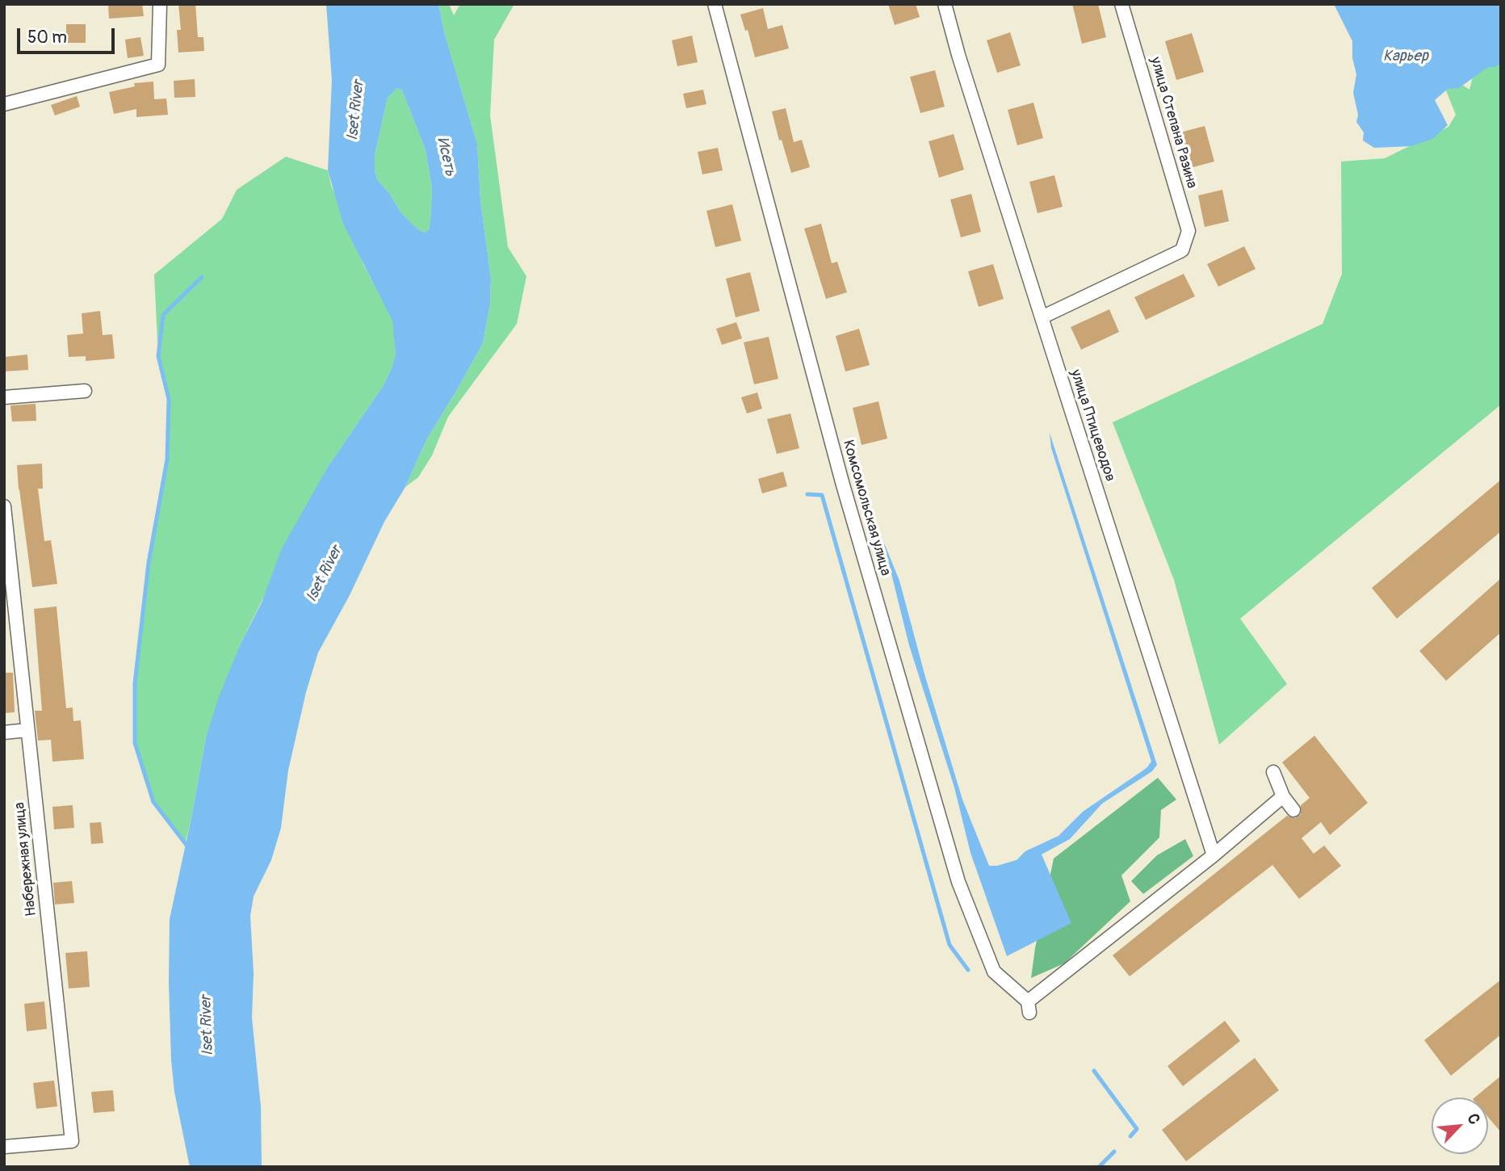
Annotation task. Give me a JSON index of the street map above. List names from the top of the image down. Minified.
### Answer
{"streets":{"street":["улица Степана Разина","улица Птицеводов","Комсомольская улица","Набережная улица"]},"crossings":[["улица Степана Разина","улица Птицеводов"],["улица Птицеводов","Комсомольская улица"]],"water":["Карьер","Iset River","Исеть"],"scale_bar":"50 m","north":"top right"}
